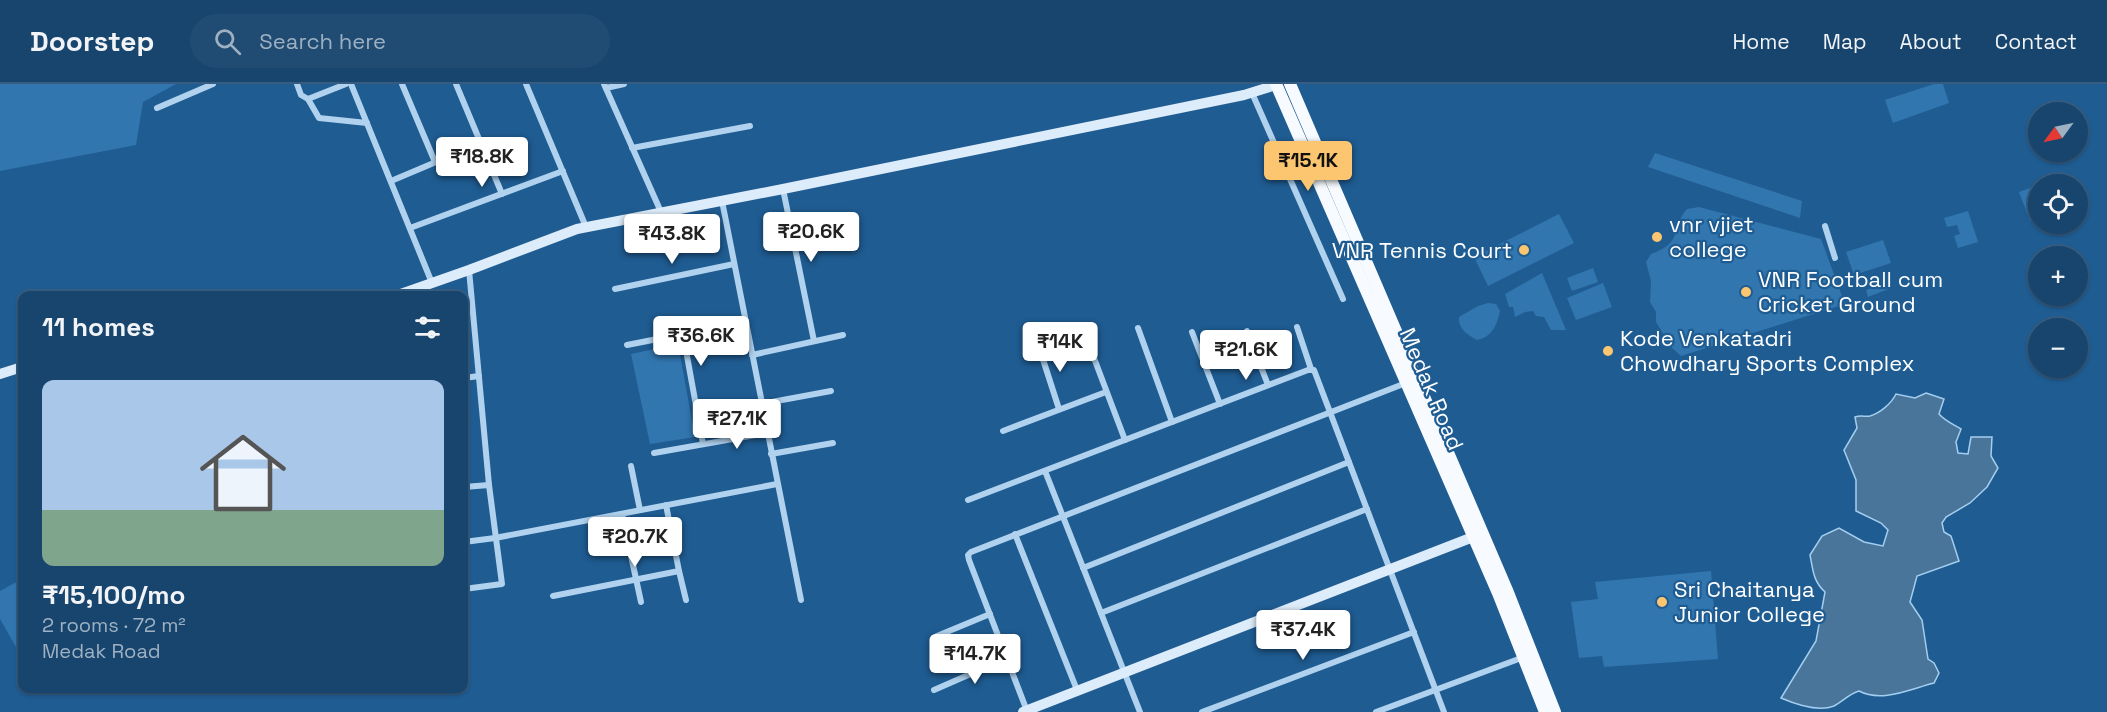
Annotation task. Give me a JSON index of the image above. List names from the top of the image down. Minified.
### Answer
{"streets":{"main road":["Medak Road"]},"places":["vnr vjiet college","VNR Tennis Court","VNR Football cum Cricket Ground","Kode Venkatadri Chowdhary Sports Complex","Sri Chaitanya Junior College"],"north":"bottom left","page":{"header":"Doorstep","search":"Search here","nav":["Home","Map","About","Contact"],"map_buttons":["+","−"],"price":["₹18.8K","₹15.1K","₹20.6K","₹43.8K","₹36.6K","₹14K","₹21.6K","₹27.1K","₹20.7K","₹37.4K","₹14.7K"],"heading":"11 homes","list":[{"name":"₹15,100/mo","note":"2 rooms · 72 m² · Medak Road"}]}}
